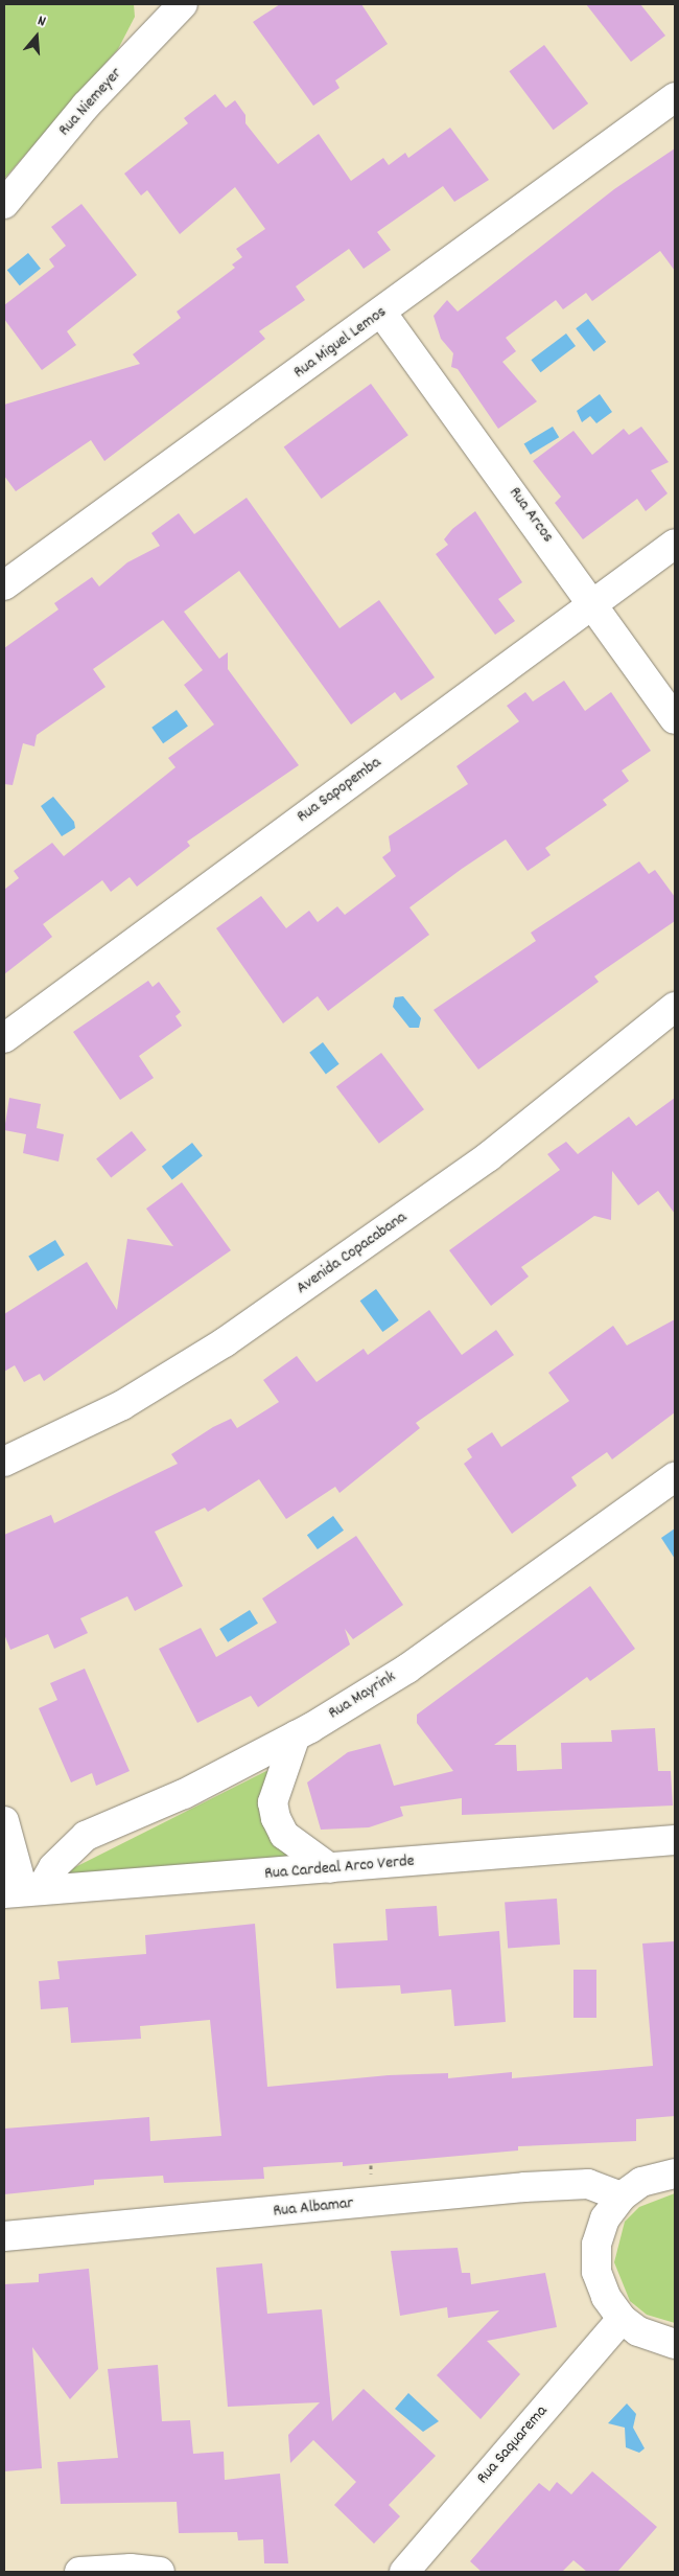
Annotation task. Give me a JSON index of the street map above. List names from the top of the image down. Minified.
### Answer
{"streets":{"street":["Rua Niemeyer","Rua Miguel Lemos","Rua Arcos","Rua Sapopemba","Avenida Copacabana","Rua Mayrink","Rua Cardeal Arco Verde","Rua Albamar","Rua Saquarema"]},"crossings":[["Rua Miguel Lemos","Rua Arcos"],["Rua Arcos","Rua Sapopemba"],["Rua Mayrink","Rua Cardeal Arco Verde"]],"north":"top"}
